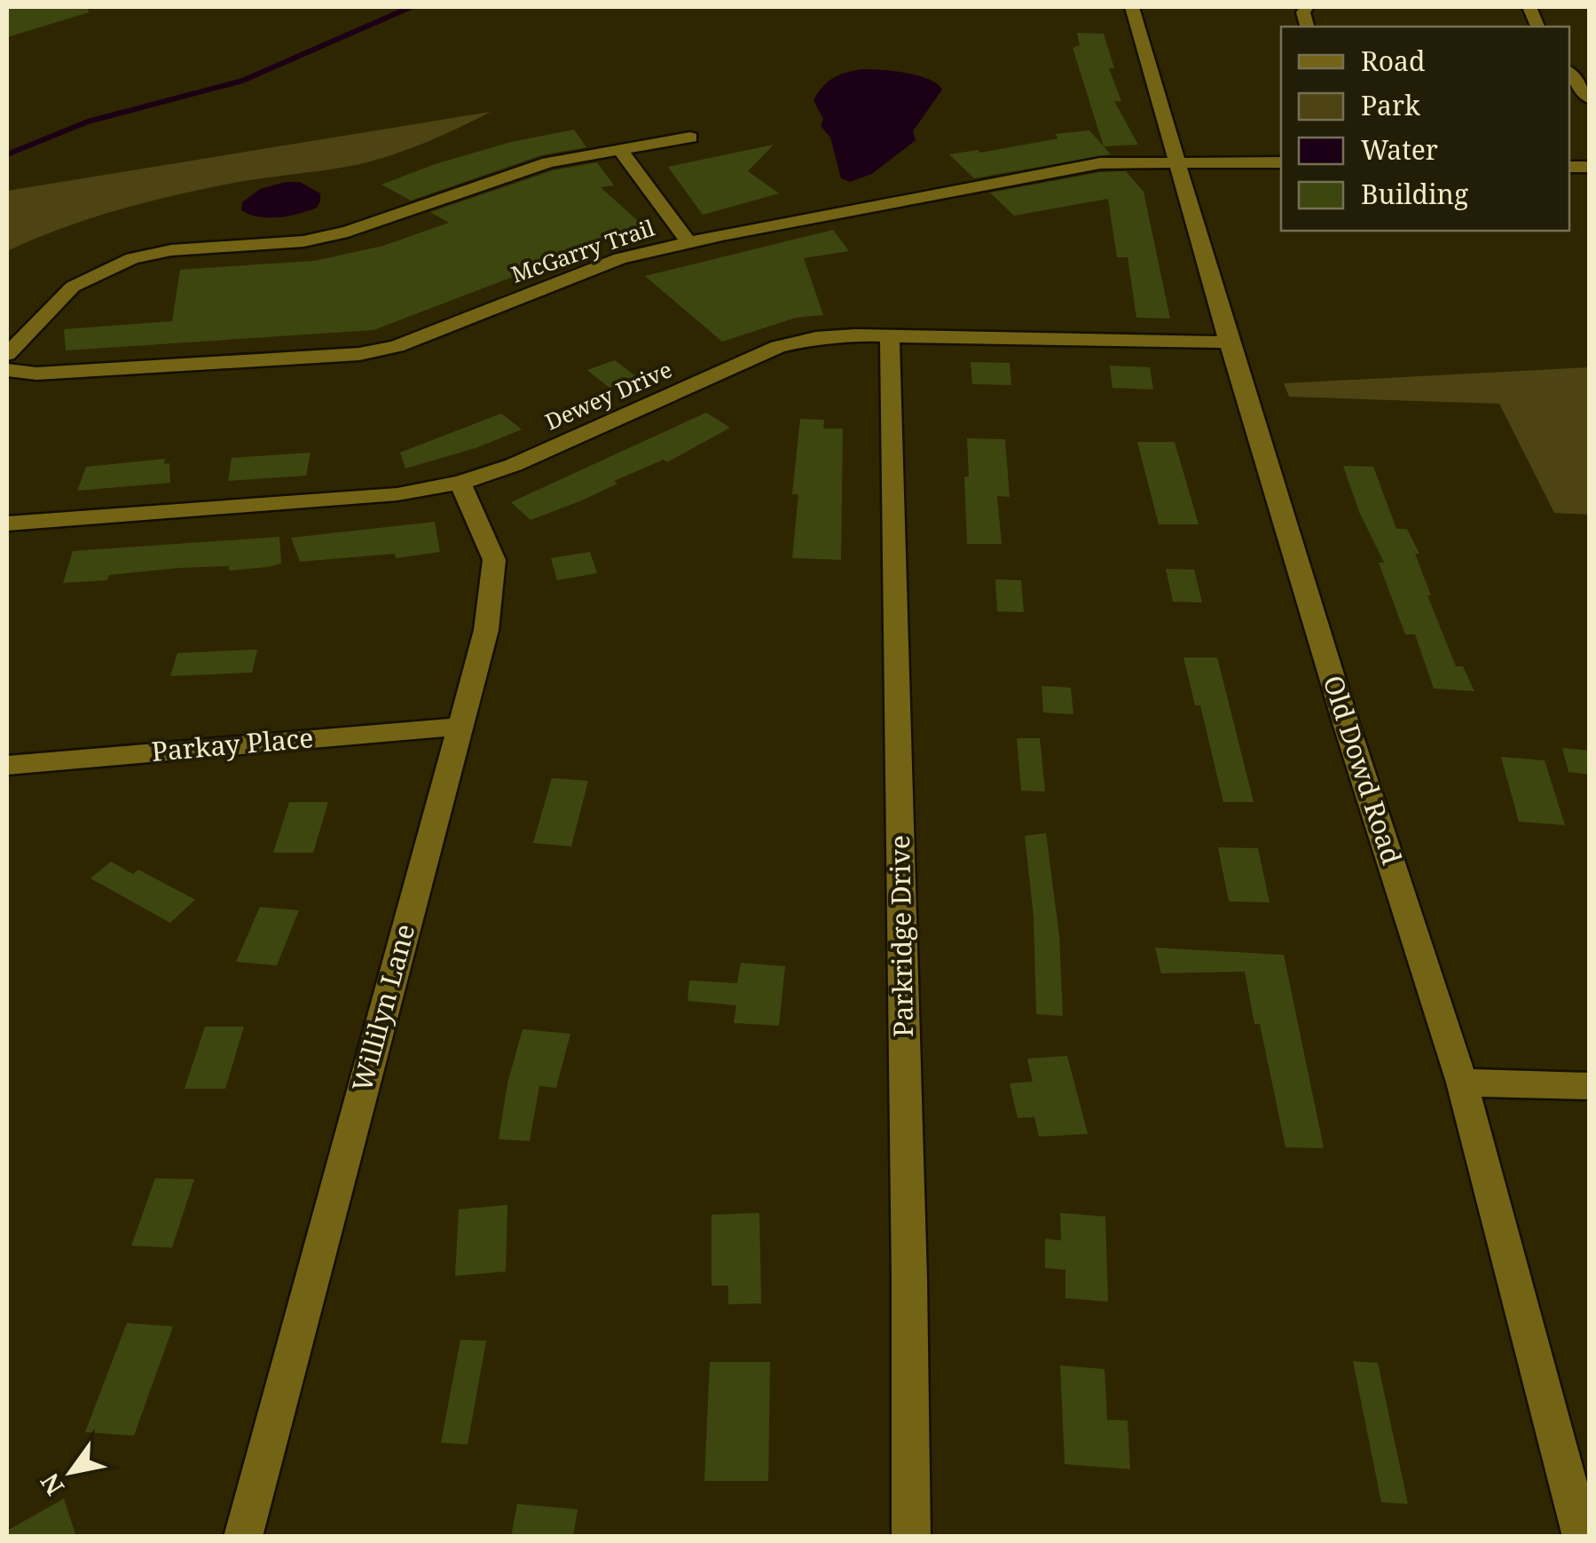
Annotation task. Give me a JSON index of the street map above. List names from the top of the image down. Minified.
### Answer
{"streets":{"street":["McGarry Trail","Dewey Drive","Parkay Place","Old Dowd Road","Parkridge Drive","Willilyn Lane"]},"crossings":[["McGarry Trail","Old Dowd Road"],["Dewey Drive","Old Dowd Road"],["Dewey Drive","Parkridge Drive"],["Dewey Drive","Willilyn Lane"],["Parkay Place","Willilyn Lane"]],"legend":["Road","Park","Water","Building"],"north":"bottom left"}
